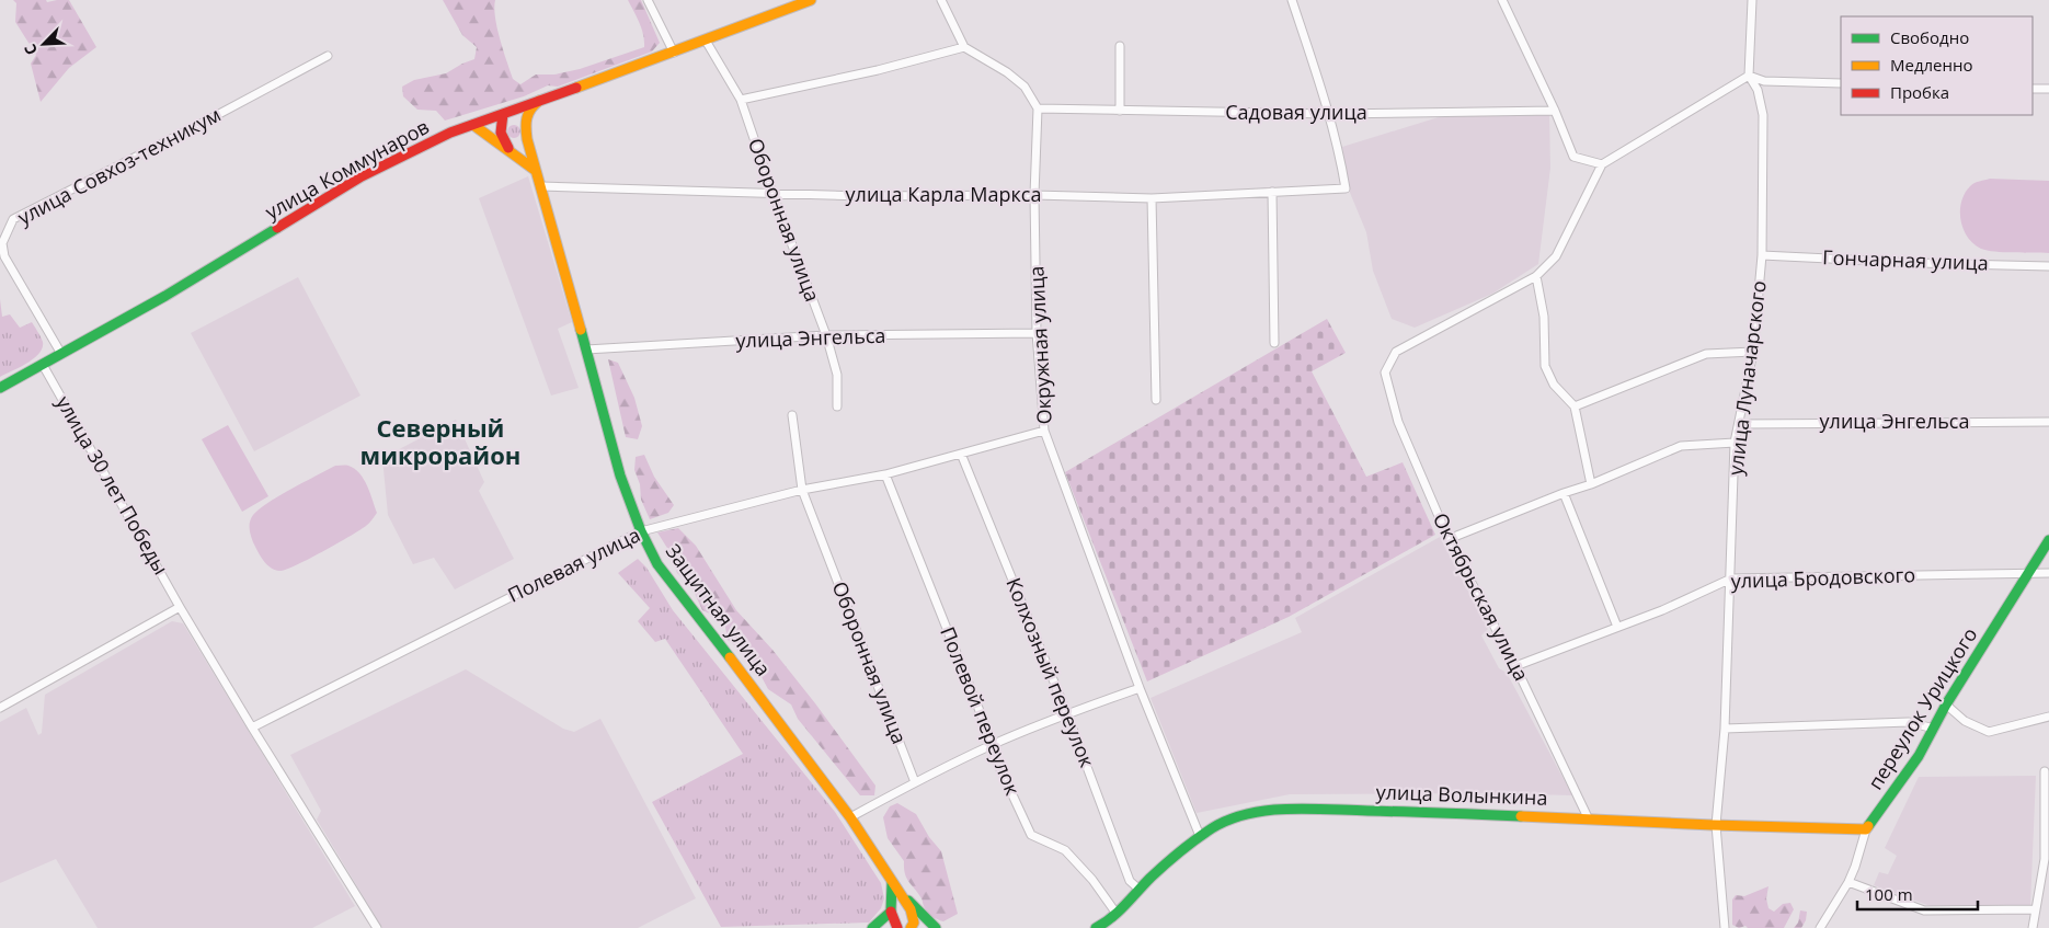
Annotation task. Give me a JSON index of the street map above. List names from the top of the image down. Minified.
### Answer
{"streets":{"street":["Садовая улица","улица Совхоз-техникум","улица Коммунаров","улица Карла Маркса","Оборонная улица","Гончарная улица","улица Энгельса","Окружная улица","улица Луначарского","улица 30 лет Победы","Полевая улица","улица Бродовского","Октябрьская улица","Защитная улица","Колхозный переулок","переулок Урицкого","Полевой переулок","улица Волынкина"]},"crossings":[["Садовая улица","улица Карла Маркса"],["Садовая улица","Окружная улица"],["улица Совхоз-техникум","улица Коммунаров"],["улица Коммунаров","Оборонная улица"],["улица Коммунаров","улица 30 лет Победы"],["улица Карла Маркса","Оборонная улица"],["улица Карла Маркса","Окружная улица"],["улица Карла Маркса","Защитная улица"],["Оборонная улица","улица Энгельса"],["Оборонная улица","Полевая улица"],["Гончарная улица","улица Луначарского"],["улица Энгельса","Окружная улица"],["улица Энгельса","улица Луначарского"],["улица Энгельса","Защитная улица"],["Окружная улица","Полевая улица"],["Окружная улица","улица Волынкина"],["улица Луначарского","улица Бродовского"],["улица Луначарского","улица Волынкина"],["улица 30 лет Победы","Полевая улица"],["Полевая улица","Защитная улица"],["Полевая улица","Колхозный переулок"],["Полевая улица","Полевой переулок"],["улица Бродовского","Октябрьская улица"],["улица Бродовского","переулок Урицкого"],["Октябрьская улица","улица Волынкина"],["Колхозный переулок","улица Волынкина"],["переулок Урицкого","улица Волынкина"],["Полевой переулок","улица Волынкина"]],"districts":["Северный микрорайон"],"legend":["Свободно","Медленно","Пробка"],"scale_bar":"100 m","north":"bottom left"}
